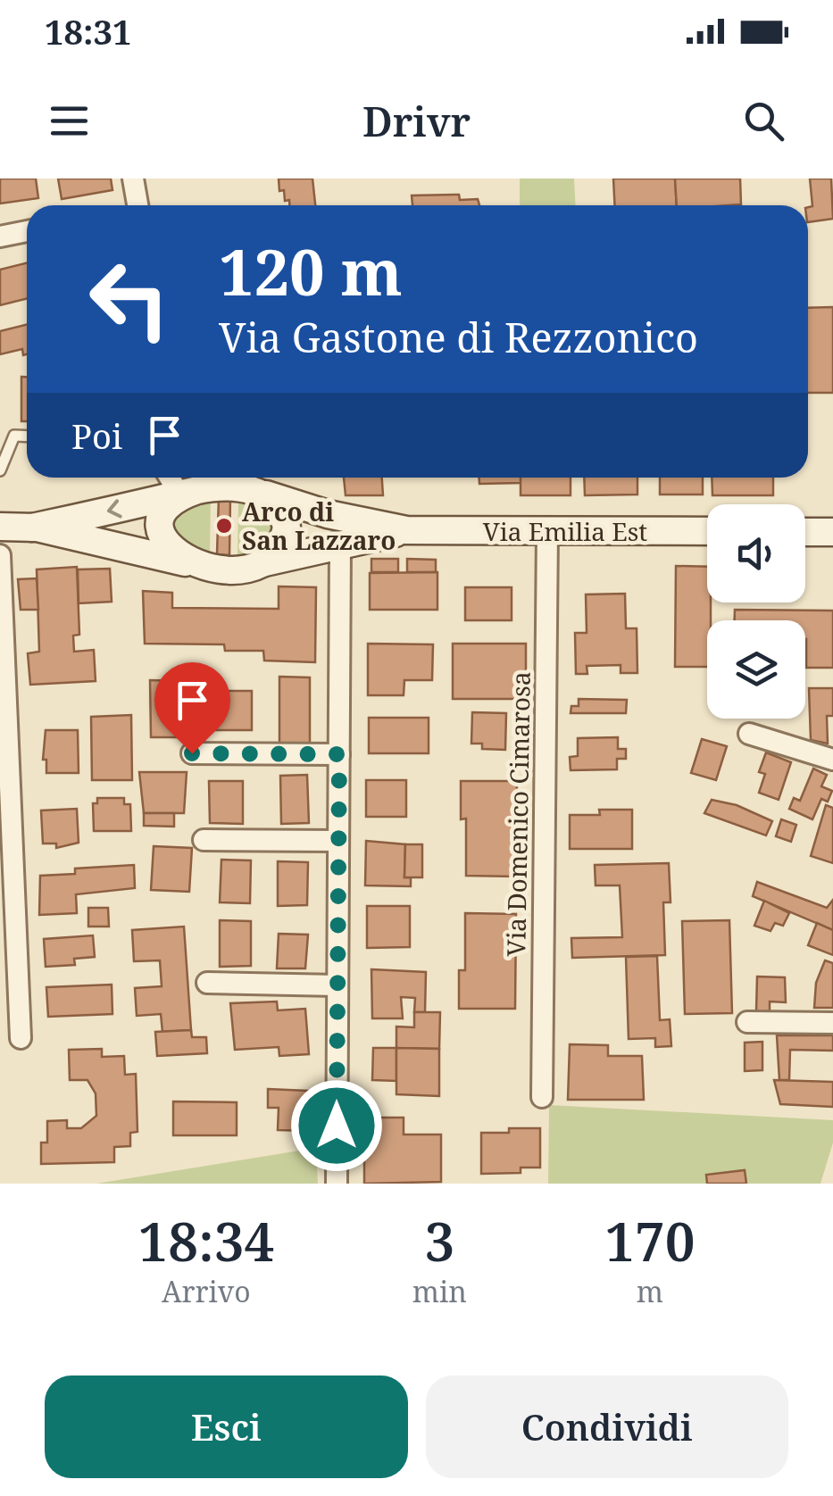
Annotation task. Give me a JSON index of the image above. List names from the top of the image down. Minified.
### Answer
{"streets":{"main road":["Via Emilia Est"],"street":["Via Domenico Cimarosa"]},"crossings":[["Via Emilia Est","Via Domenico Cimarosa"]],"places":["Arco di San Lazzaro"],"page":{"status":"18:31","header":"Drivr","turn":["120 m","Via Gastone di Rezzonico"],"then":"Poi","eta":["18:34","Arrivo","3","min","170","m"],"buttons":["Esci","Condividi"]}}
